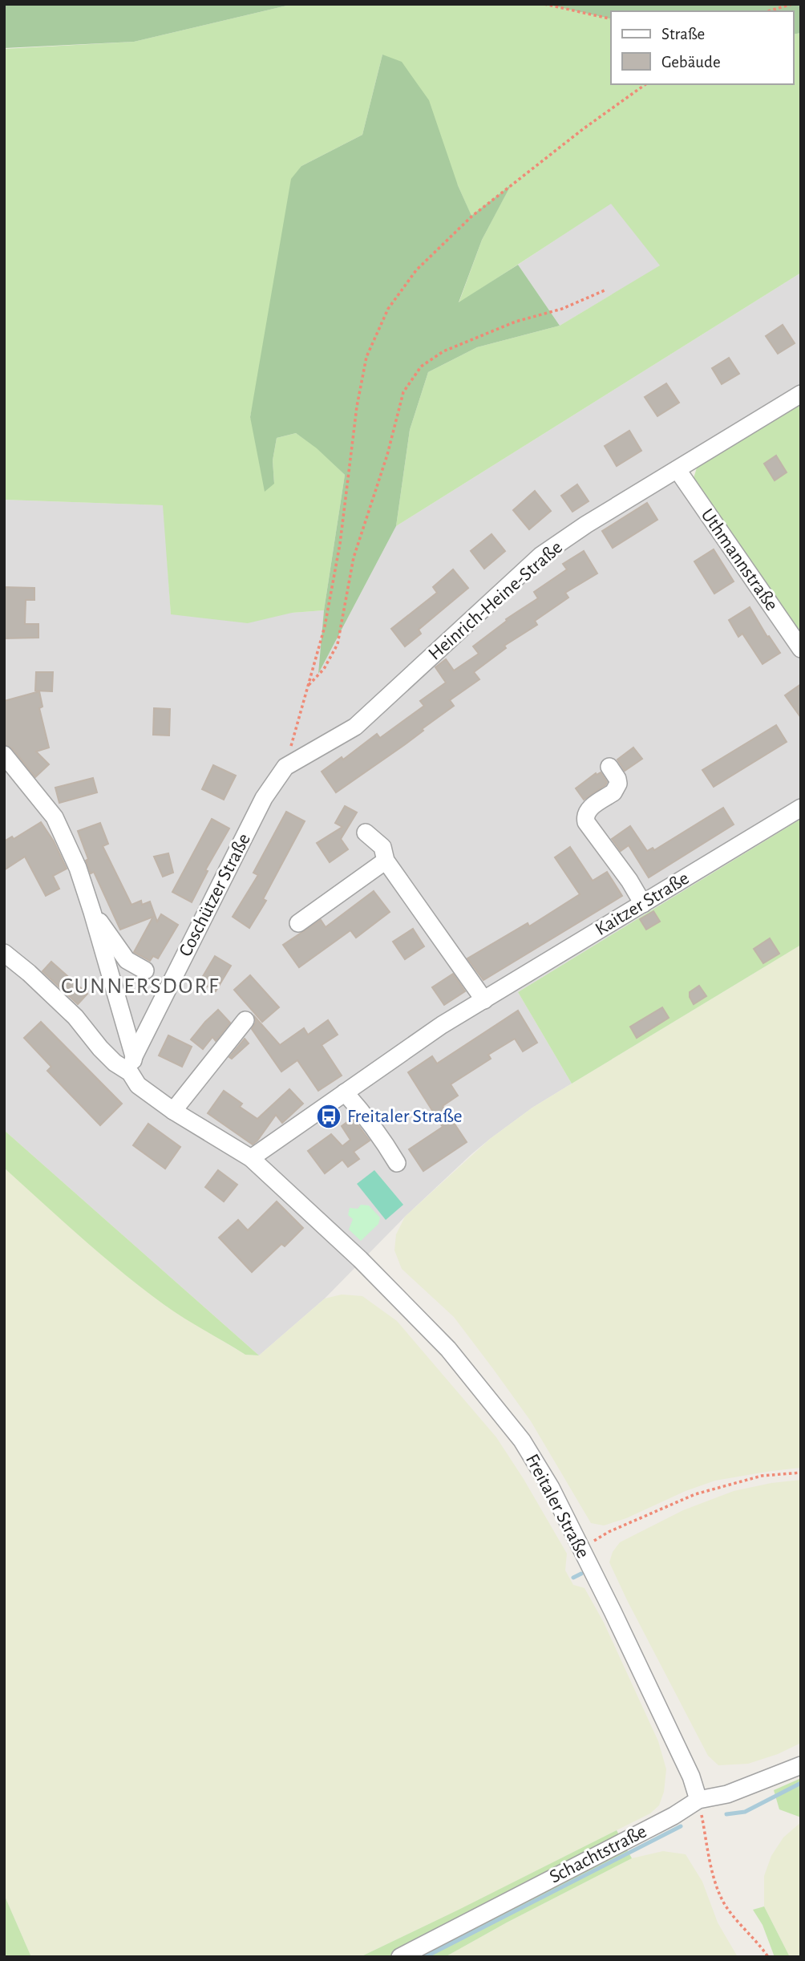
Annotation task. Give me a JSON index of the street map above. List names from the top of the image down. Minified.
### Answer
{"streets":{"street":["Uthmannstraße","Heinrich-Heine-Straße","Coschützer Straße","Kaitzer Straße","Freitaler Straße","Schachtstraße"]},"crossings":[["Uthmannstraße","Heinrich-Heine-Straße"],["Heinrich-Heine-Straße","Coschützer Straße"],["Coschützer Straße","Freitaler Straße"],["Kaitzer Straße","Freitaler Straße"],["Freitaler Straße","Schachtstraße"]],"districts":["CUNNERSDORF"],"places":{"bus stop":["Freitaler Straße"]},"legend":["Straße","Gebäude"]}
